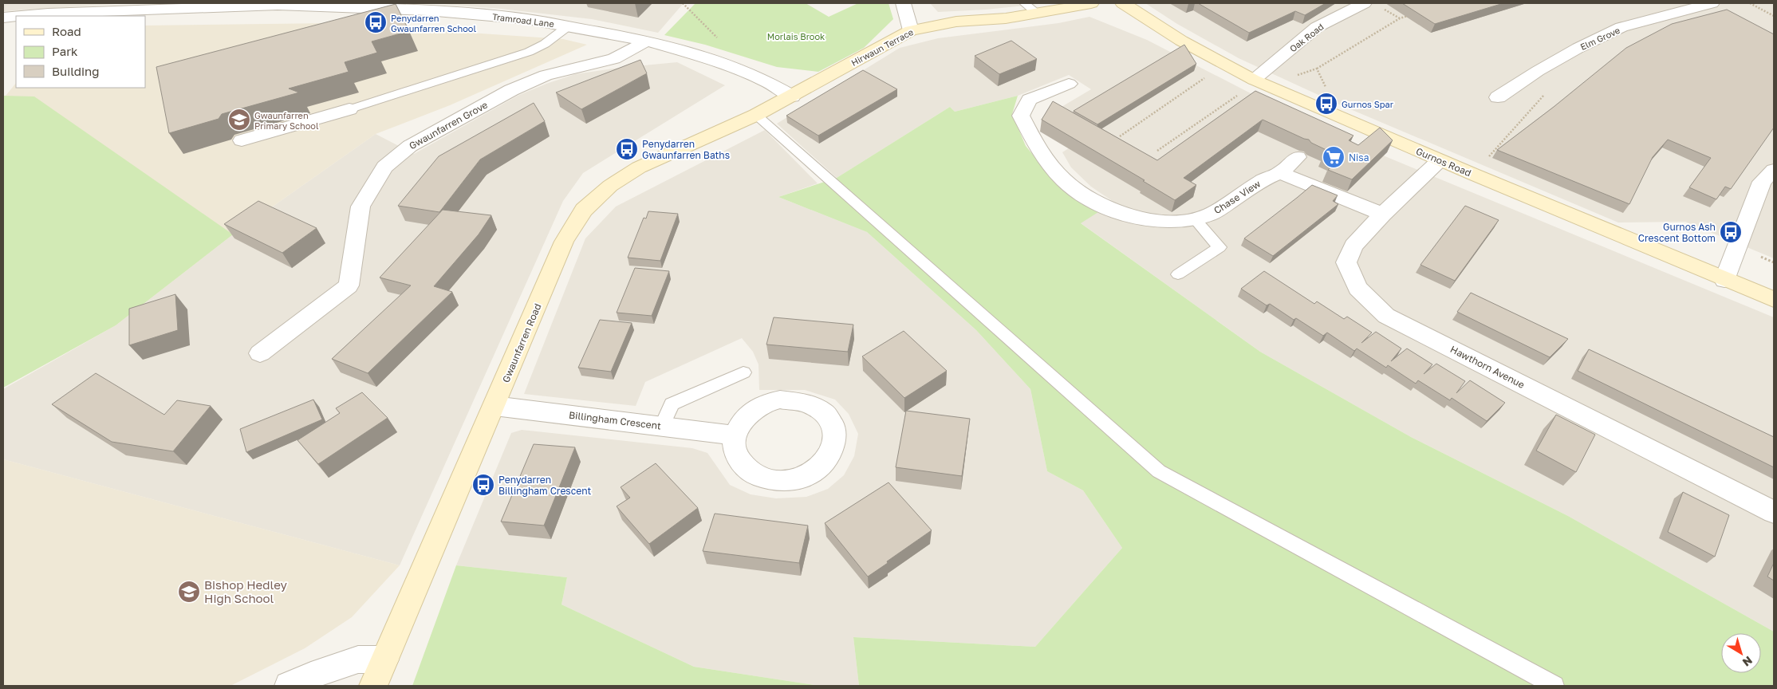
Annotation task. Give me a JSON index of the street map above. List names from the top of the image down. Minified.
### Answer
{"streets":{"street":["Tramroad Lane","Oak Road","Elm Grove","Hirwaun Terrace","Gwaunfarren Grove","Gurnos Road","Chase View","Gwaunfarren Road","Hawthorn Avenue","Billingham Crescent"]},"crossings":[["Tramroad Lane","Hirwaun Terrace"],["Tramroad Lane","Gwaunfarren Grove"],["Oak Road","Gurnos Road"],["Hirwaun Terrace","Gwaunfarren Road"],["Gurnos Road","Hawthorn Avenue"],["Gwaunfarren Road","Billingham Crescent"]],"parks":["Morlais Brook"],"places":{"bus stop":["Penydarren Gwaunfarren School","Gurnos Spar","Penydarren Gwaunfarren Baths","Gurnos Ash Crescent Bottom","Penydarren Billingham Crescent"],"school or university":["Gwaunfarren Primary School","Bishop Hedley High School"],"supermarket":["Nisa"]},"legend":["Road","Park","Building"],"north":"bottom right"}
